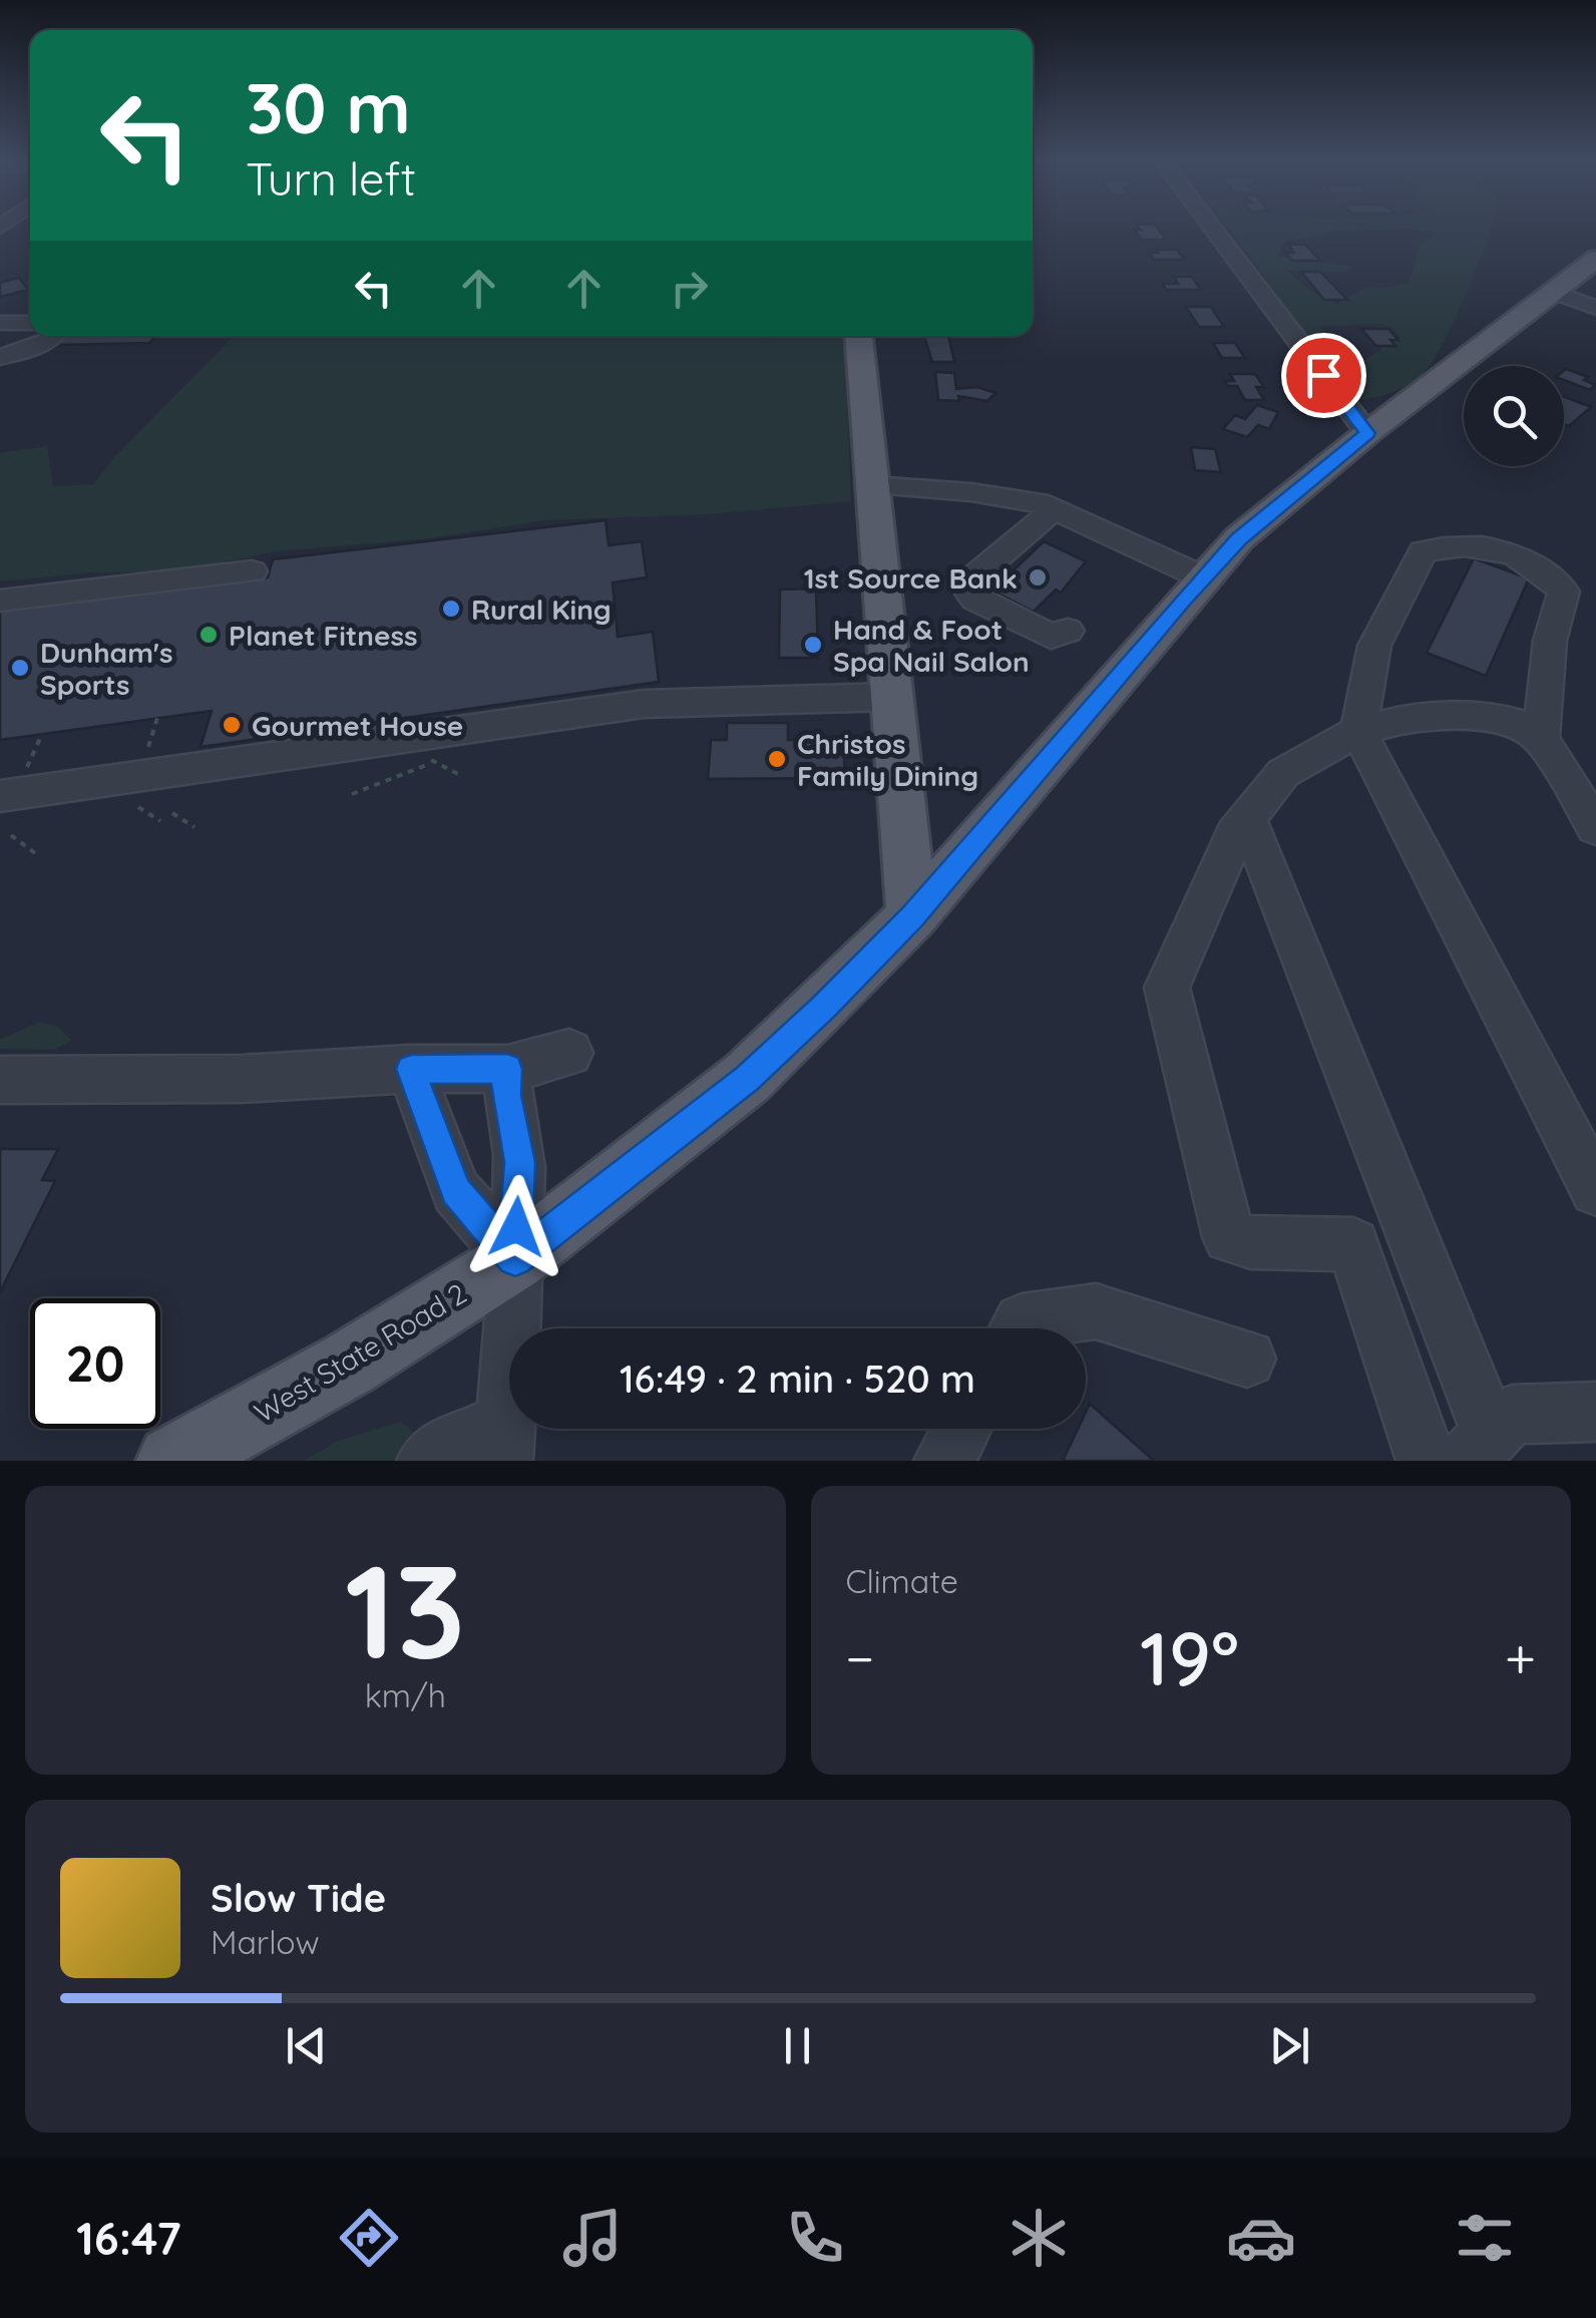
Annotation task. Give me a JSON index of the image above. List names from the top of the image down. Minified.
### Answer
{"streets":{"main road":["West State Road 2"]},"places":["1st Source Bank","Rural King","Planet Fitness","Hand & Foot Spa Nail Salon","Dunham's Sports","Gourmet House","Christos Family Dining"],"page":{"turn":["30 m","Turn left"],"limit":"20","trip":"16:49 · 2 min · 520 m","tile":[["13","km/h"],"Climate"],"heat":["−","19°","+"],"song":["Slow Tide","Marlow"],"tabs":"16:47"}}
